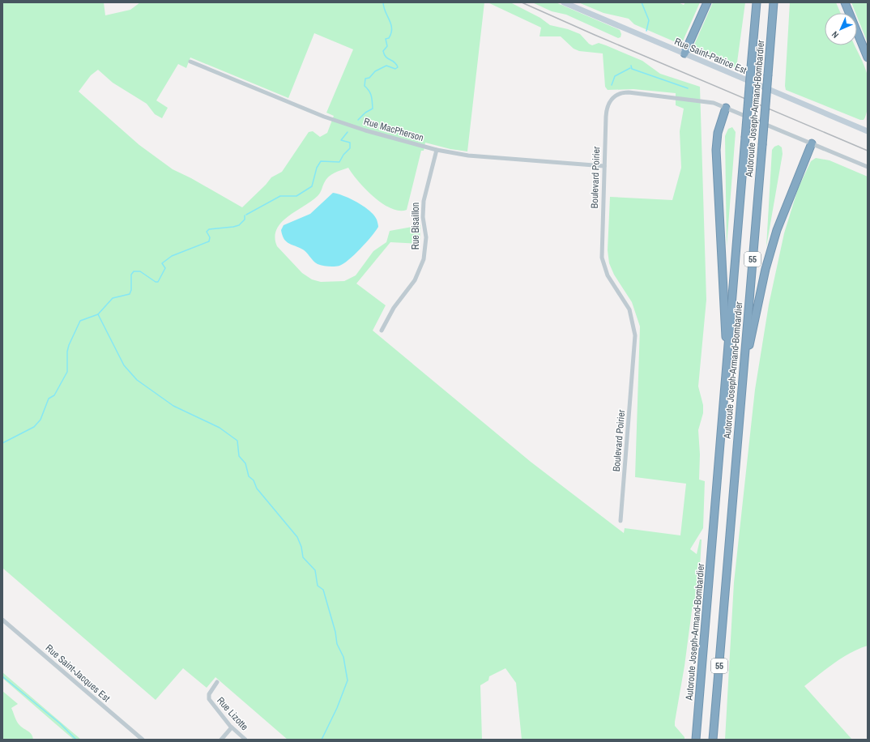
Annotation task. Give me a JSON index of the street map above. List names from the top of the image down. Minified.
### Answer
{"streets":{"highway":["Autoroute Joseph-Armand-Bombardier","55"],"street":["Rue Saint-Patrice Est","Rue MacPherson","Boulevard Poirier","Rue Bisaillon","Rue Saint-Jacques Est","Rue Lizotte"]},"crossings":[["Rue MacPherson","Boulevard Poirier"],["Rue MacPherson","Rue Bisaillon"]],"north":"bottom left"}
